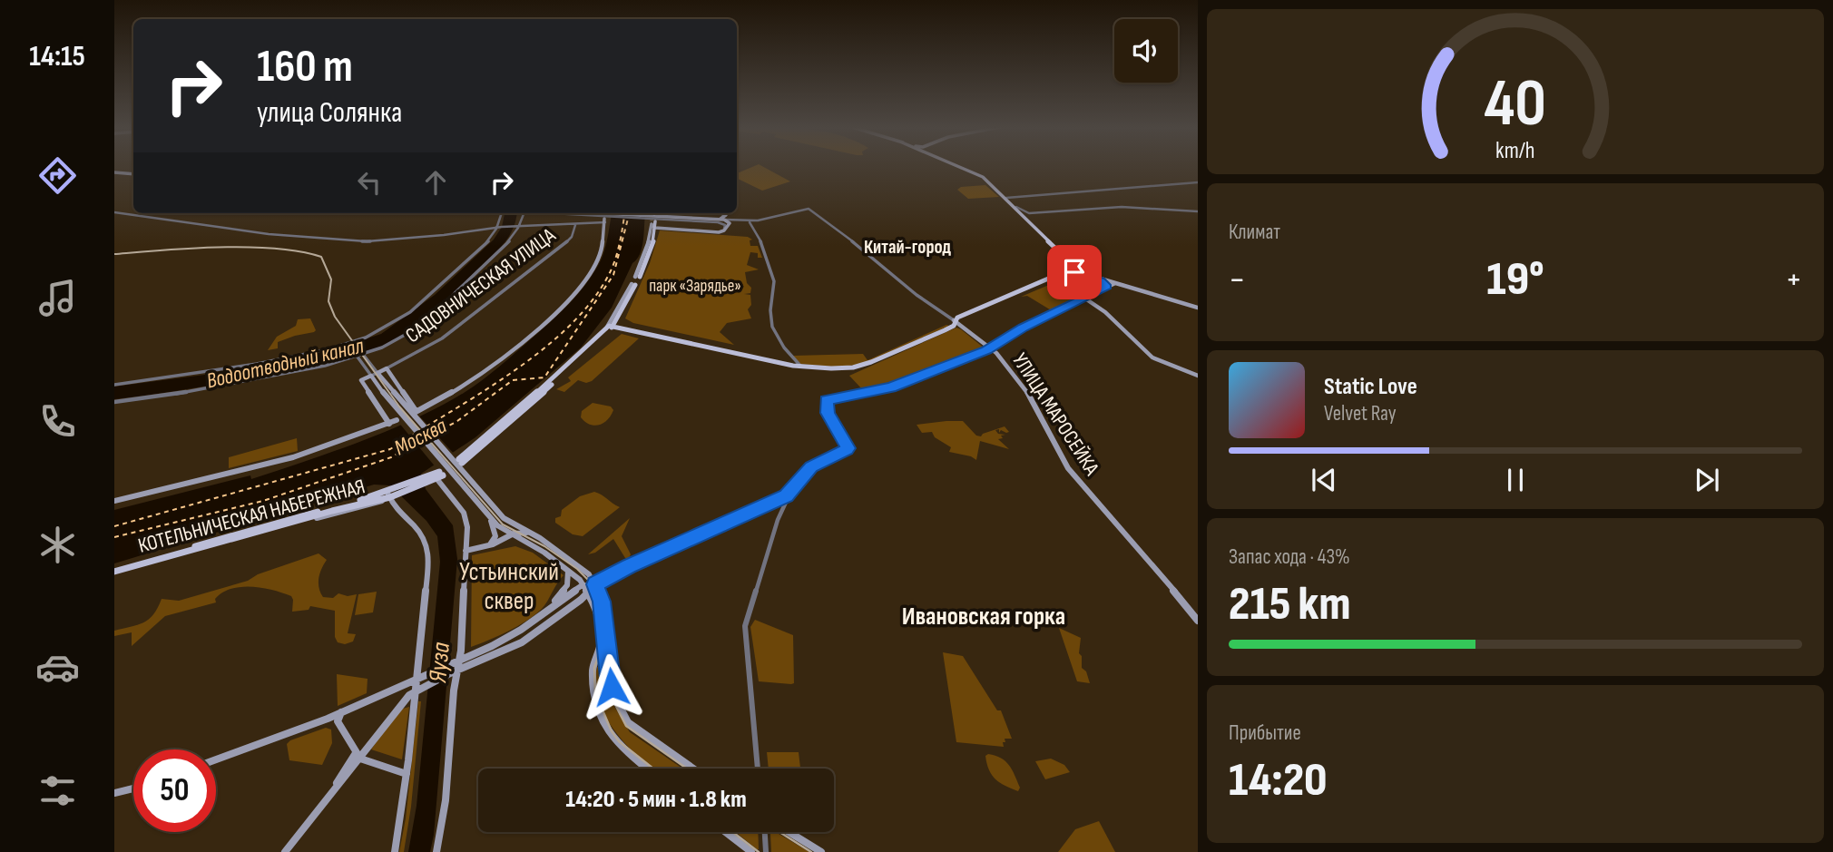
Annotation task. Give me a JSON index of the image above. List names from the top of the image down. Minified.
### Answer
{"streets":{"main road":["САДОВНИЧЕСКАЯ УЛИЦА","УЛИЦА МАРОСЕЙКА","КОТЕЛЬНИЧЕСКАЯ НАБЕРЕЖНАЯ"]},"districts":["Китай-город","Ивановская горка"],"water":["Водоотводный канал","Москва","Яуза"],"parks":["парк «Зарядье»","Устьинский сквер"],"page":{"tabs":"14:15","turn":["160 m","улица Солянка"],"tile":["Климат",["Запас хода · 43%","215 km"],["Прибытие","14:20"]],"heat":["−","19°","+"],"song":["Static Love","Velvet Ray"],"limit":"50","trip":"14:20 · 5 мин · 1.8 km","gauge":["40","km/h"]}}
